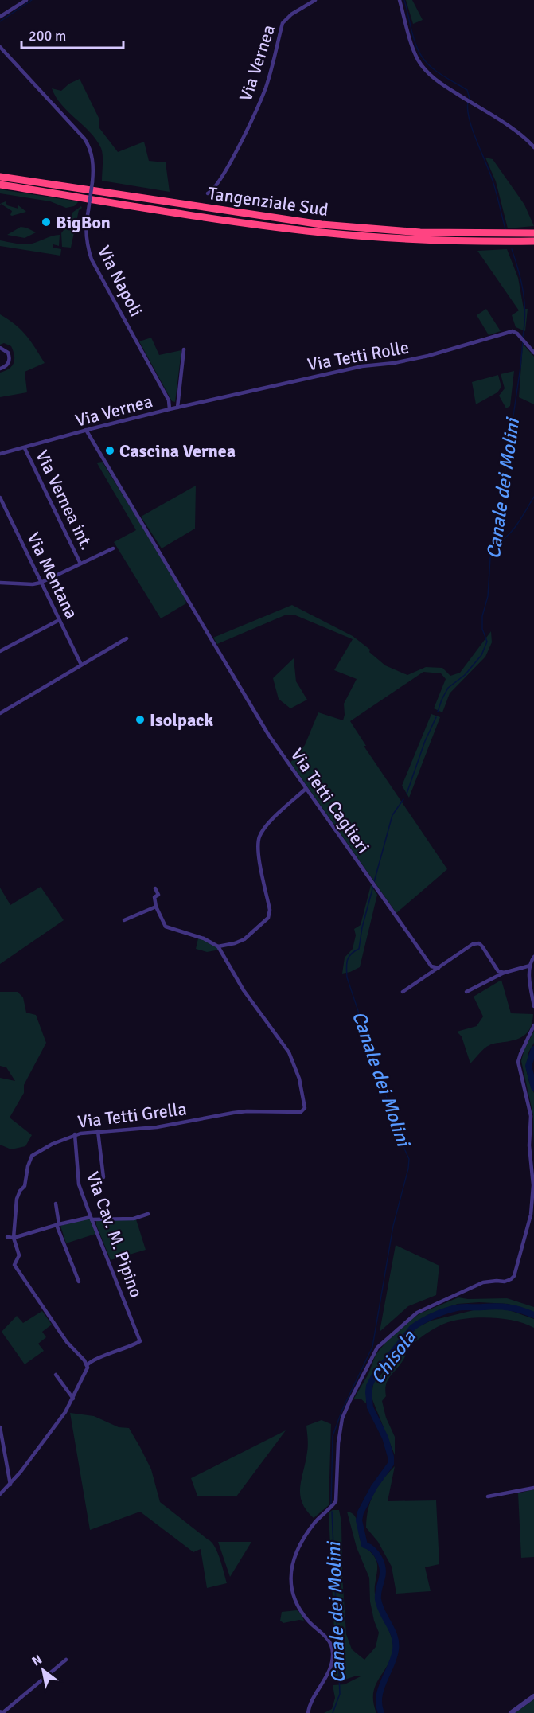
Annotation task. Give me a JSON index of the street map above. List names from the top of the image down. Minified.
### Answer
{"streets":{"highway":["Tangenziale Sud"],"street":["Via Vernea","Via Napoli","Via Tetti Rolle","Via Vernea int.","Via Mentana","Via Tetti Caglieri","Via Tetti Grella","Via Cav. M. Pipino"]},"crossings":[["Via Vernea","Via Napoli"],["Via Vernea","Via Tetti Rolle"],["Via Vernea","Via Vernea int."],["Via Vernea","Via Tetti Caglieri"],["Via Tetti Grella","Via Cav. M. Pipino"]],"water":["Canale dei Molini","Chisola"],"places":["BigBon","Cascina Vernea","Isolpack"],"scale_bar":"200 m","north":"top left"}
